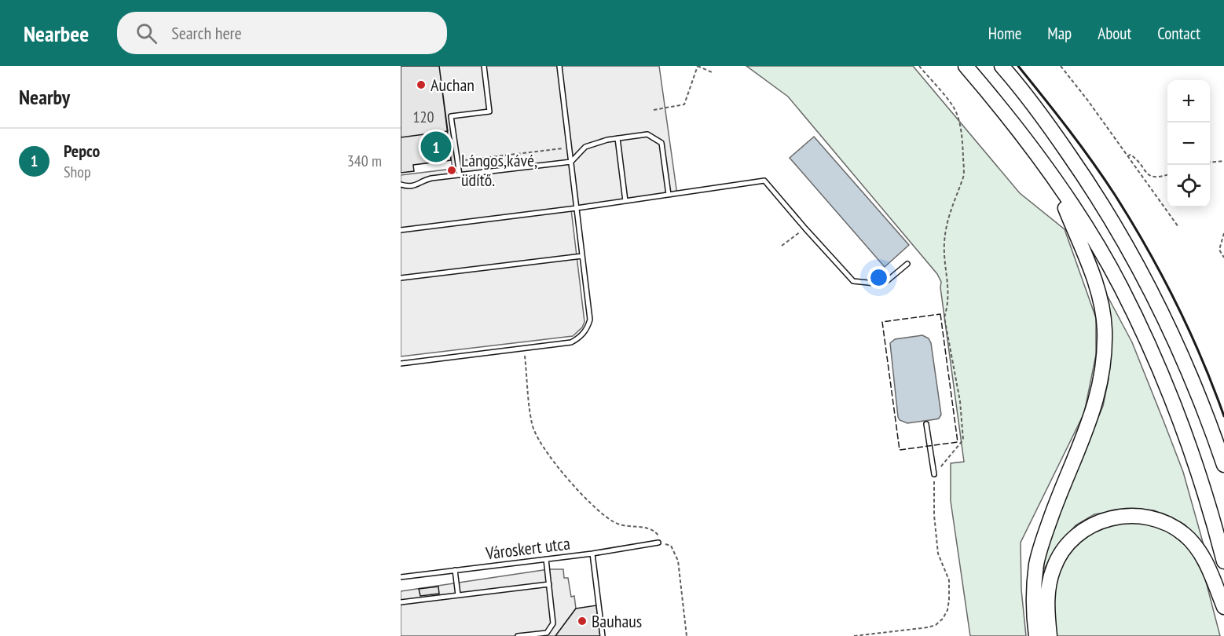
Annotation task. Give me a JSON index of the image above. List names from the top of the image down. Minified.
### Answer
{"streets":{"lane":["Városkert utca"]},"places":["Auchan","Lángos,kávé, üdítő.","Bauhaus"],"house_numbers":["120"],"page":{"header":"Nearbee","search":"Search here","nav":["Home","Map","About","Contact"],"heading":"Nearby","map_buttons":["+","−"],"list":[{"mark":"1","name":"Pepco","note":"Shop","value":"340 m"}],"pins":"1"}}
